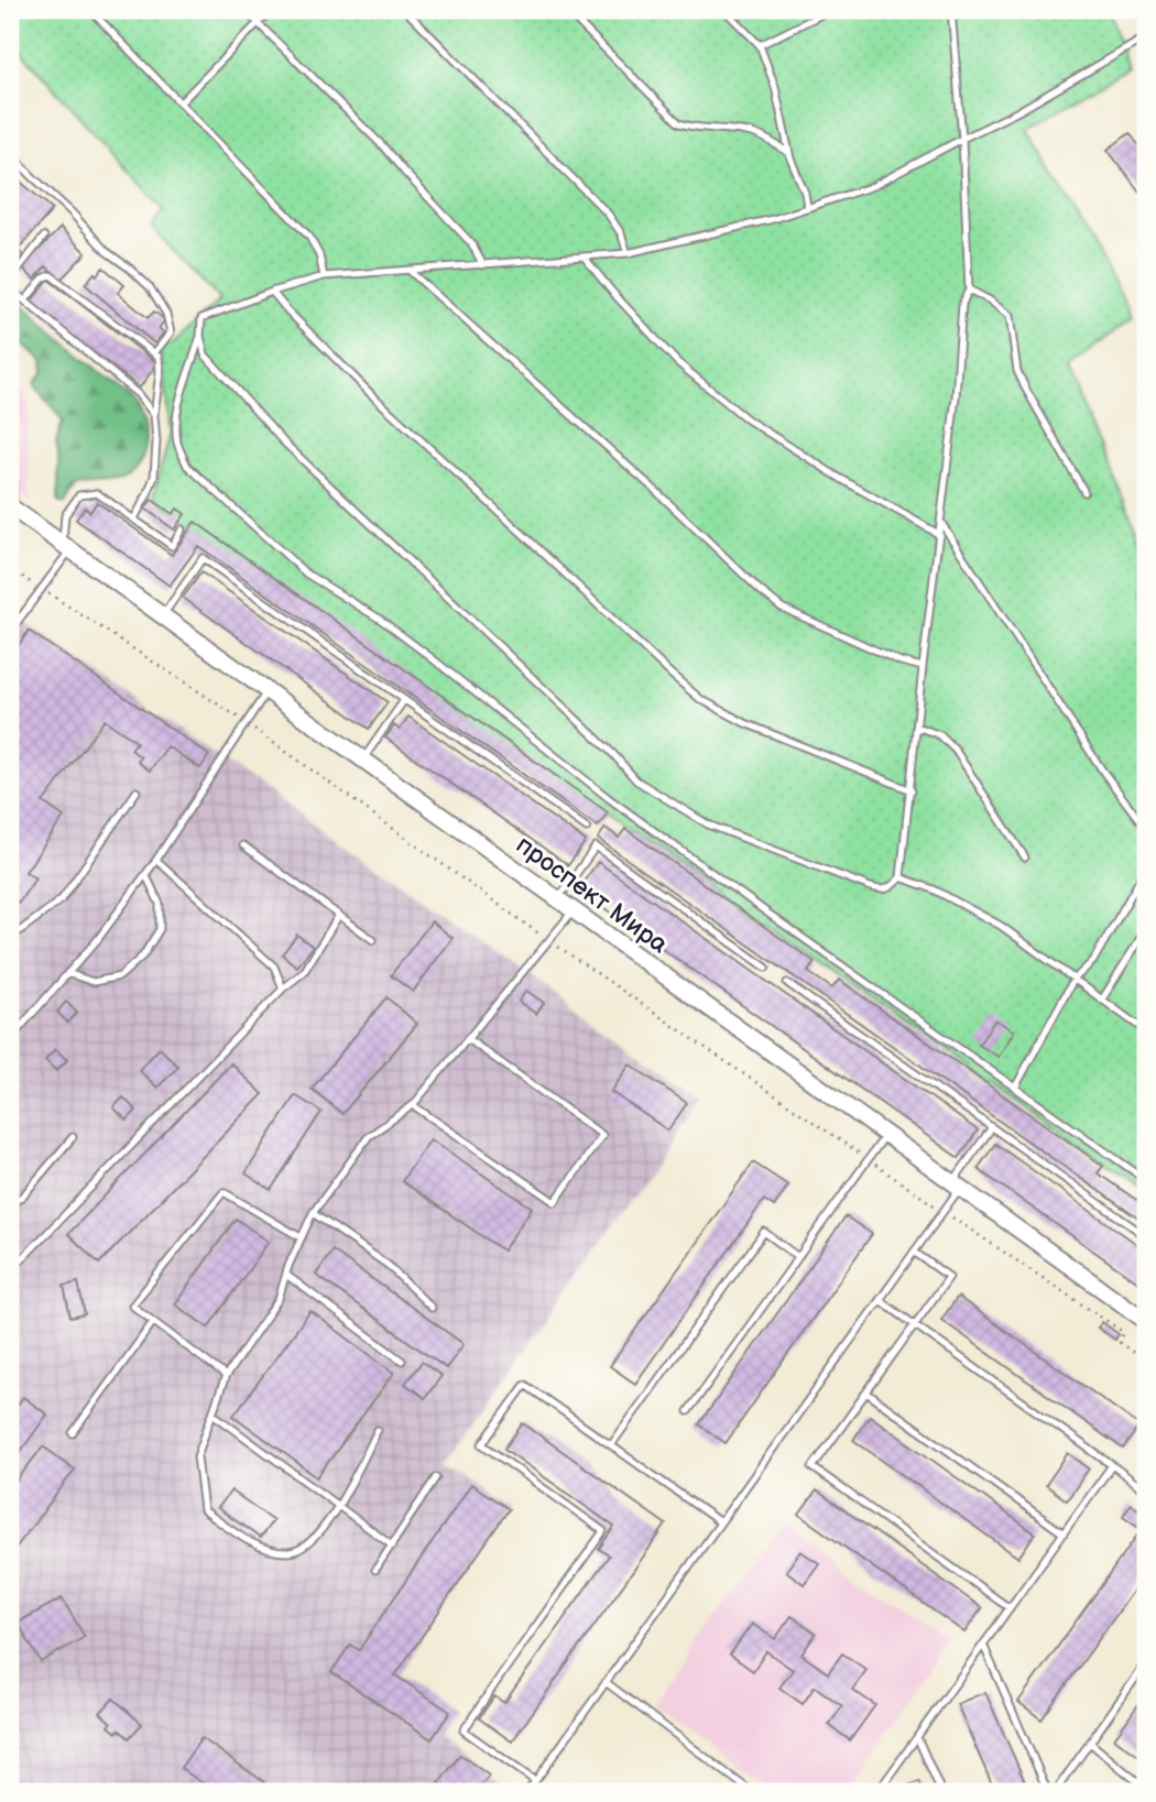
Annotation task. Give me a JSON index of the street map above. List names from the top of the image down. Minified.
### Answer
{"streets":{"street":["проспект Мира"]}}
